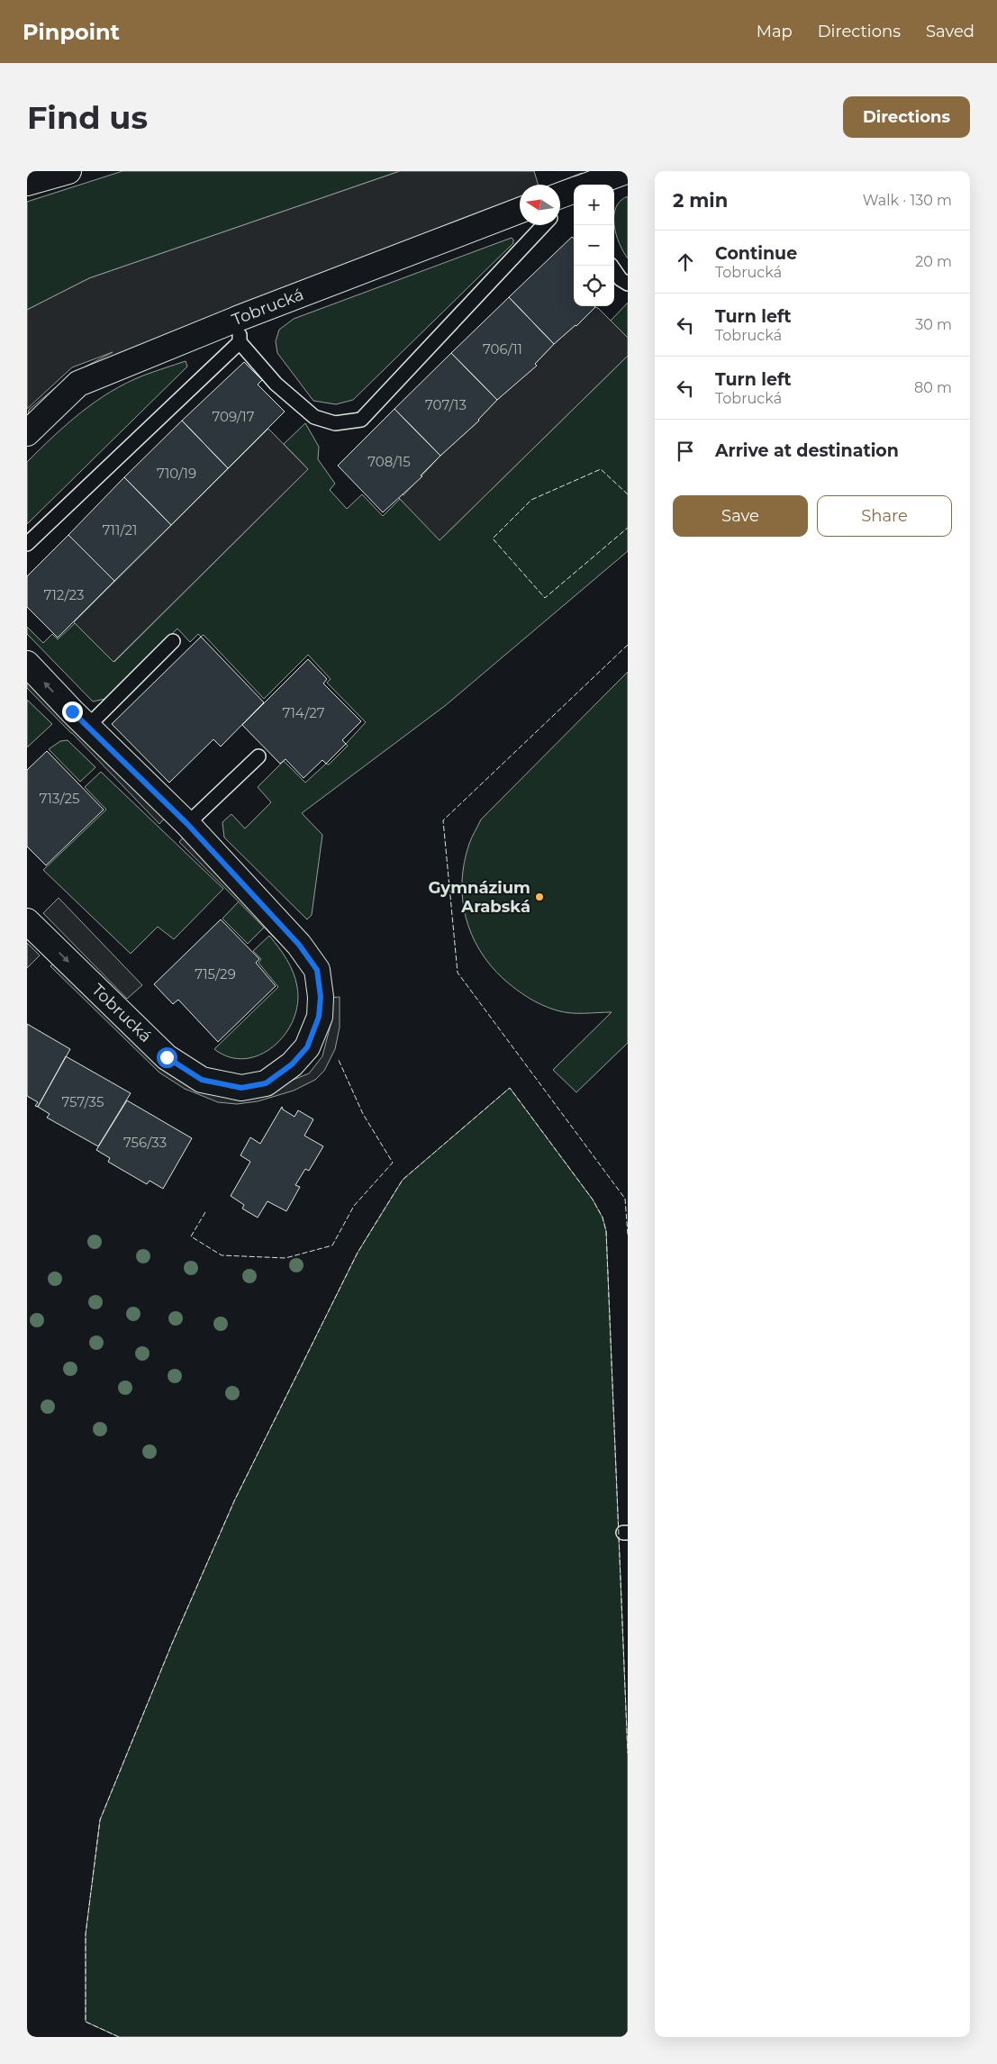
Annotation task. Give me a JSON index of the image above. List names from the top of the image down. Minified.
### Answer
{"streets":{"street":["Tobrucká"]},"places":["Gymnázium Arabská"],"house_numbers":["706/11","707/13","709/17","708/15","710/19","711/21","712/23","714/27","713/25","715/29","757/35","756/33"],"north":"left","page":{"header":"Pinpoint","nav":["Map","Directions","Saved"],"buttons":["Directions",["Save","Share"]],"title":"Find us","heading":["2 min","Walk · 130 m"],"map_buttons":["+","−"],"list":[["Continue","Tobrucká","20 m"],["Turn left","Tobrucká","30 m"],["Turn left","Tobrucká","80 m"],"Arrive at destination"]}}
